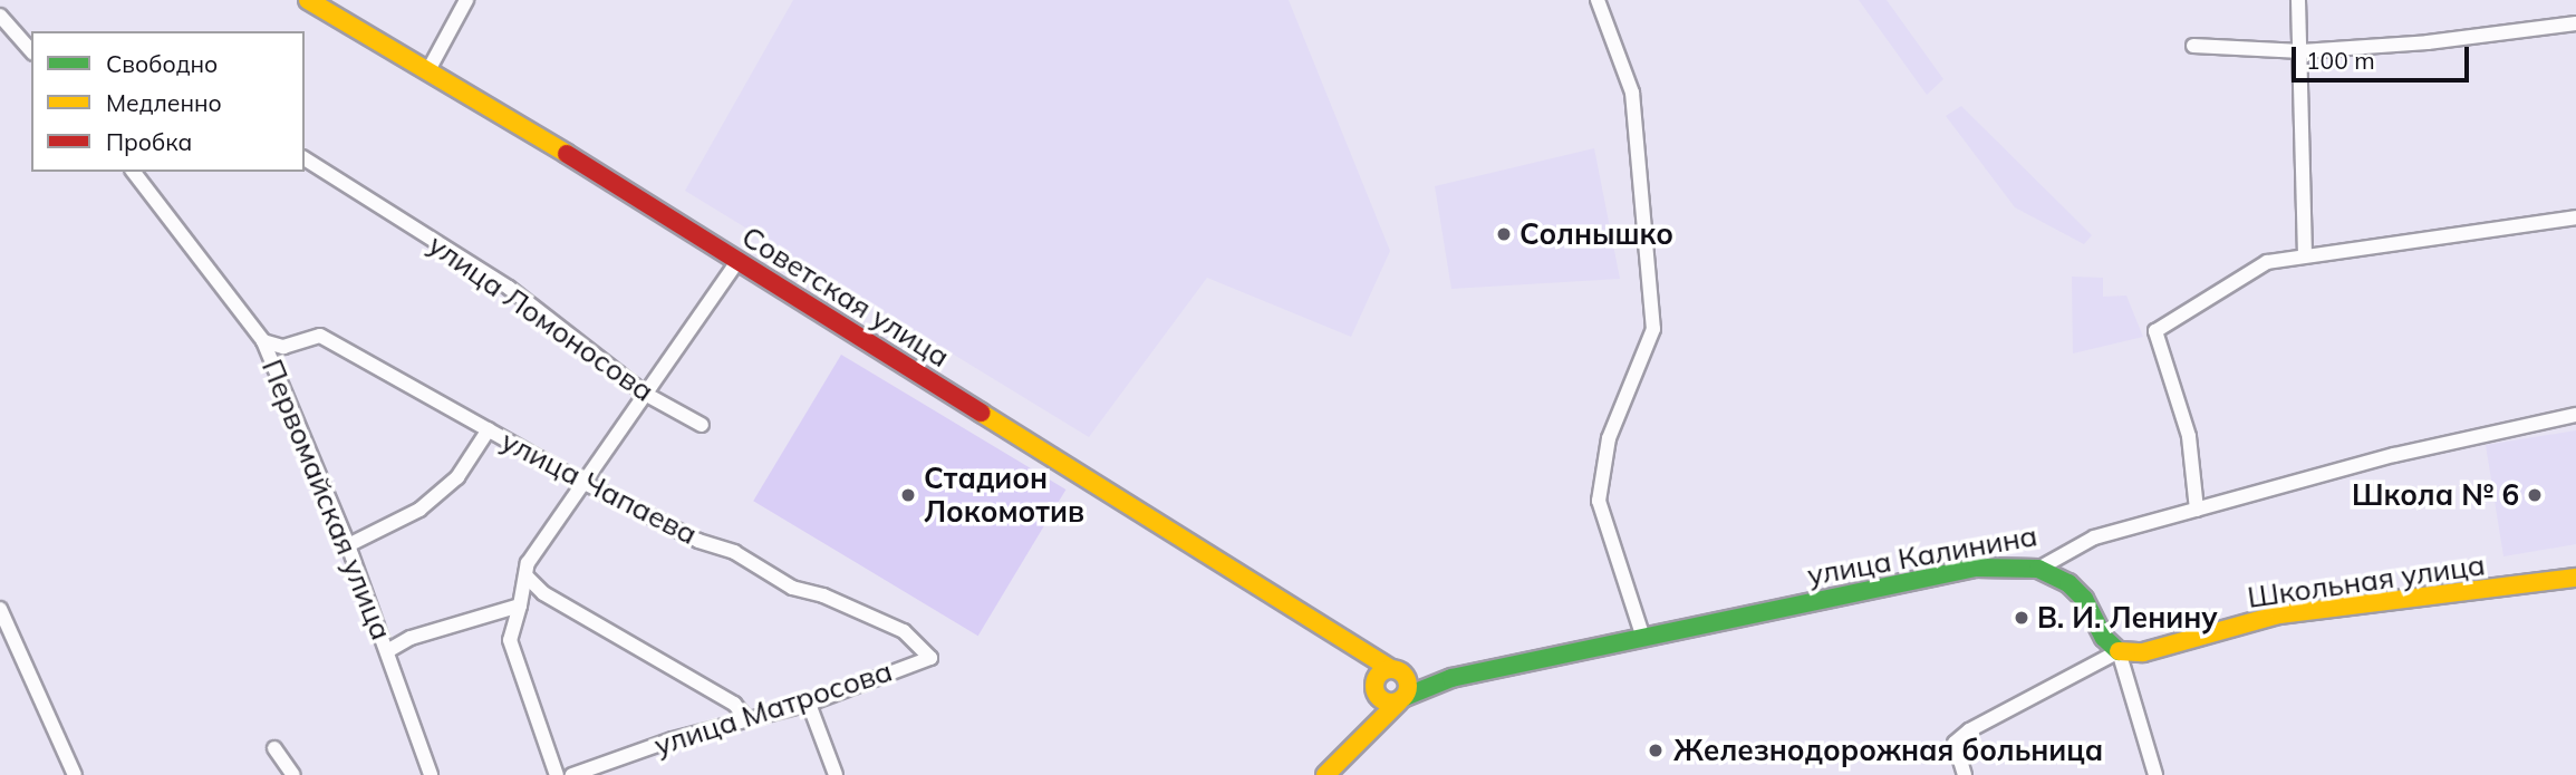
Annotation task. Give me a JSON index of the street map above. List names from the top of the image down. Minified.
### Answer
{"streets":{"main road":["Советская улица","улица Калинина","Школьная улица"],"street":["улица Ломоносова","улица Чапаева","Первомайская улица","улица Матросова"]},"crossings":[["улица Чапаева","Первомайская улица"],["улица Чапаева","улица Матросова"]],"places":["Солнышко","Стадион Локомотив","Школа № 6","В. И. Ленину","Железнодорожная больница"],"legend":["Свободно","Медленно","Пробка"],"scale_bar":"100 m"}
